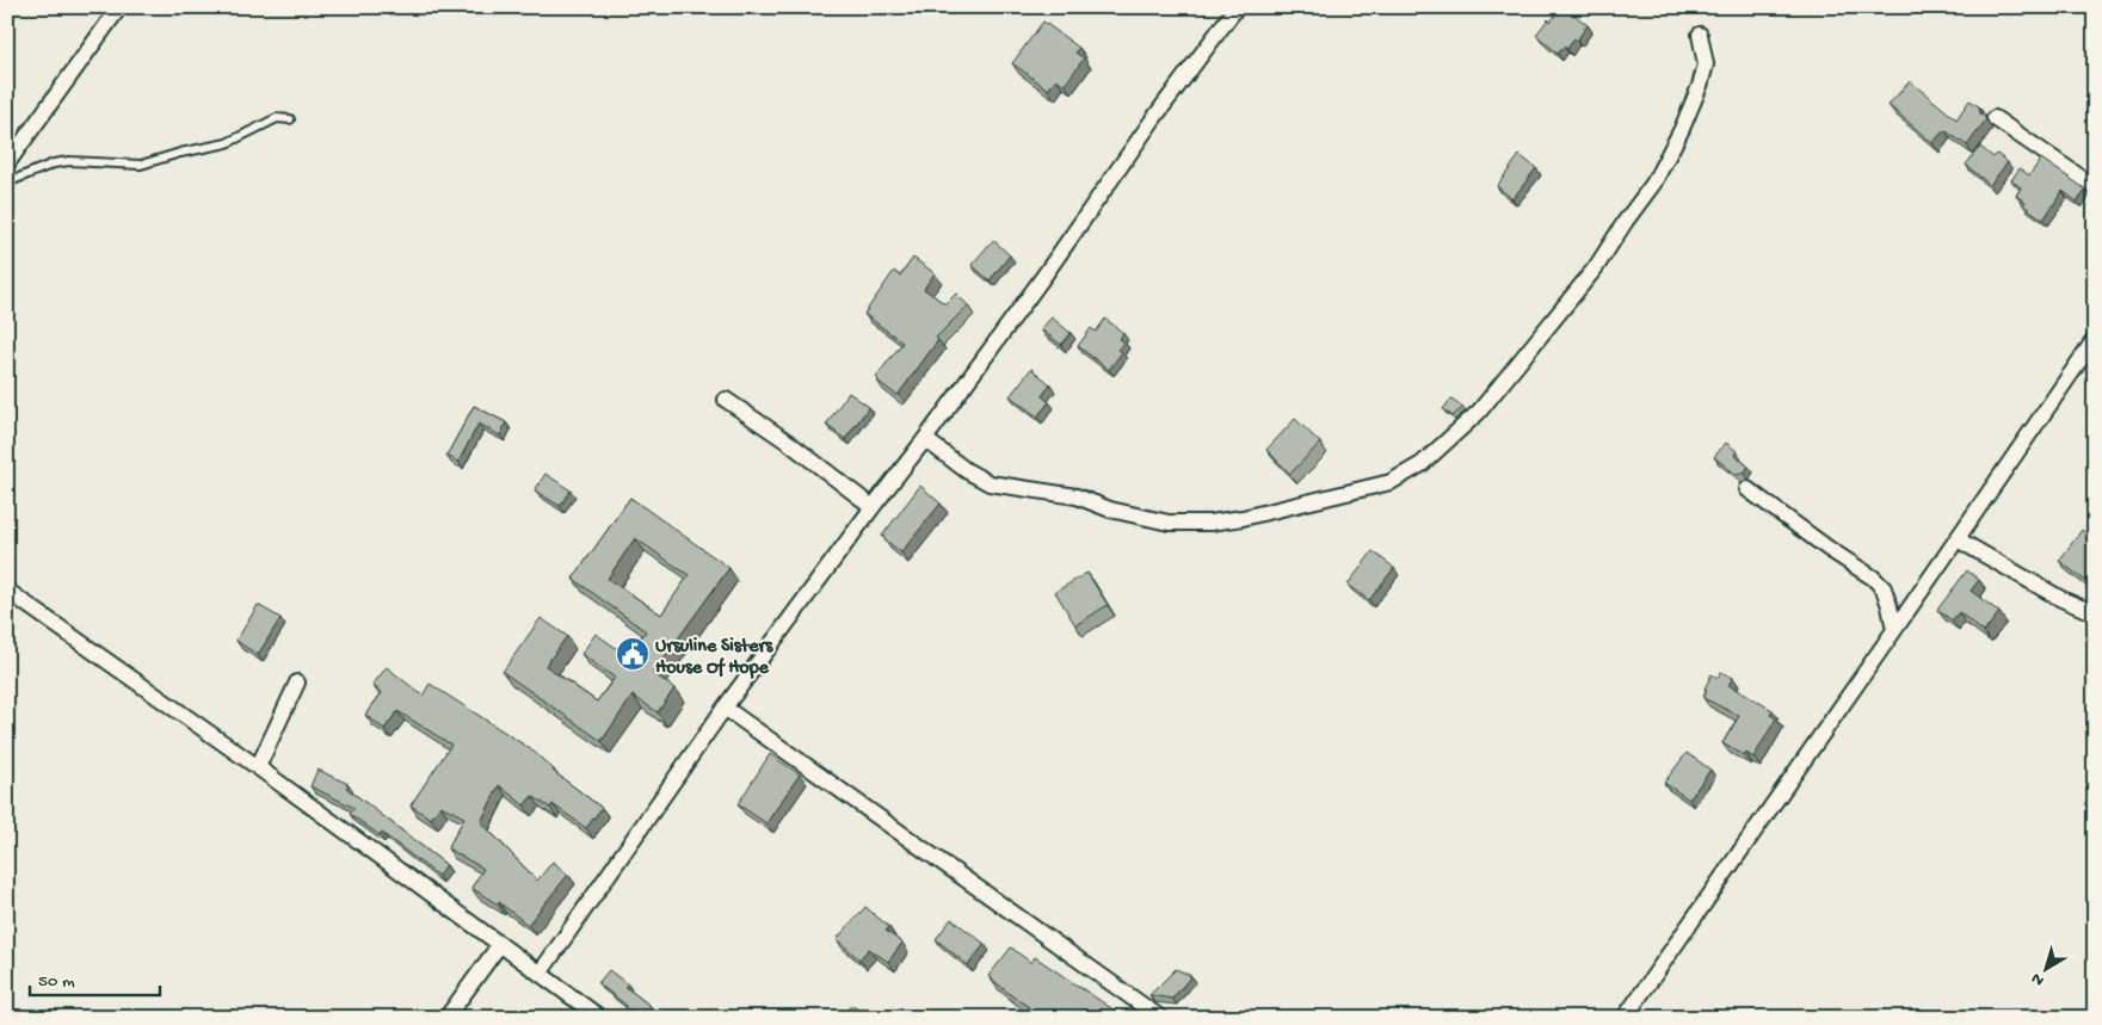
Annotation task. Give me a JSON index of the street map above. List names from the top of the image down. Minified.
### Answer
{"places":{"public building":["Ursuline Sisters House Of Hope"]},"scale_bar":"50 m","north":"bottom left"}
